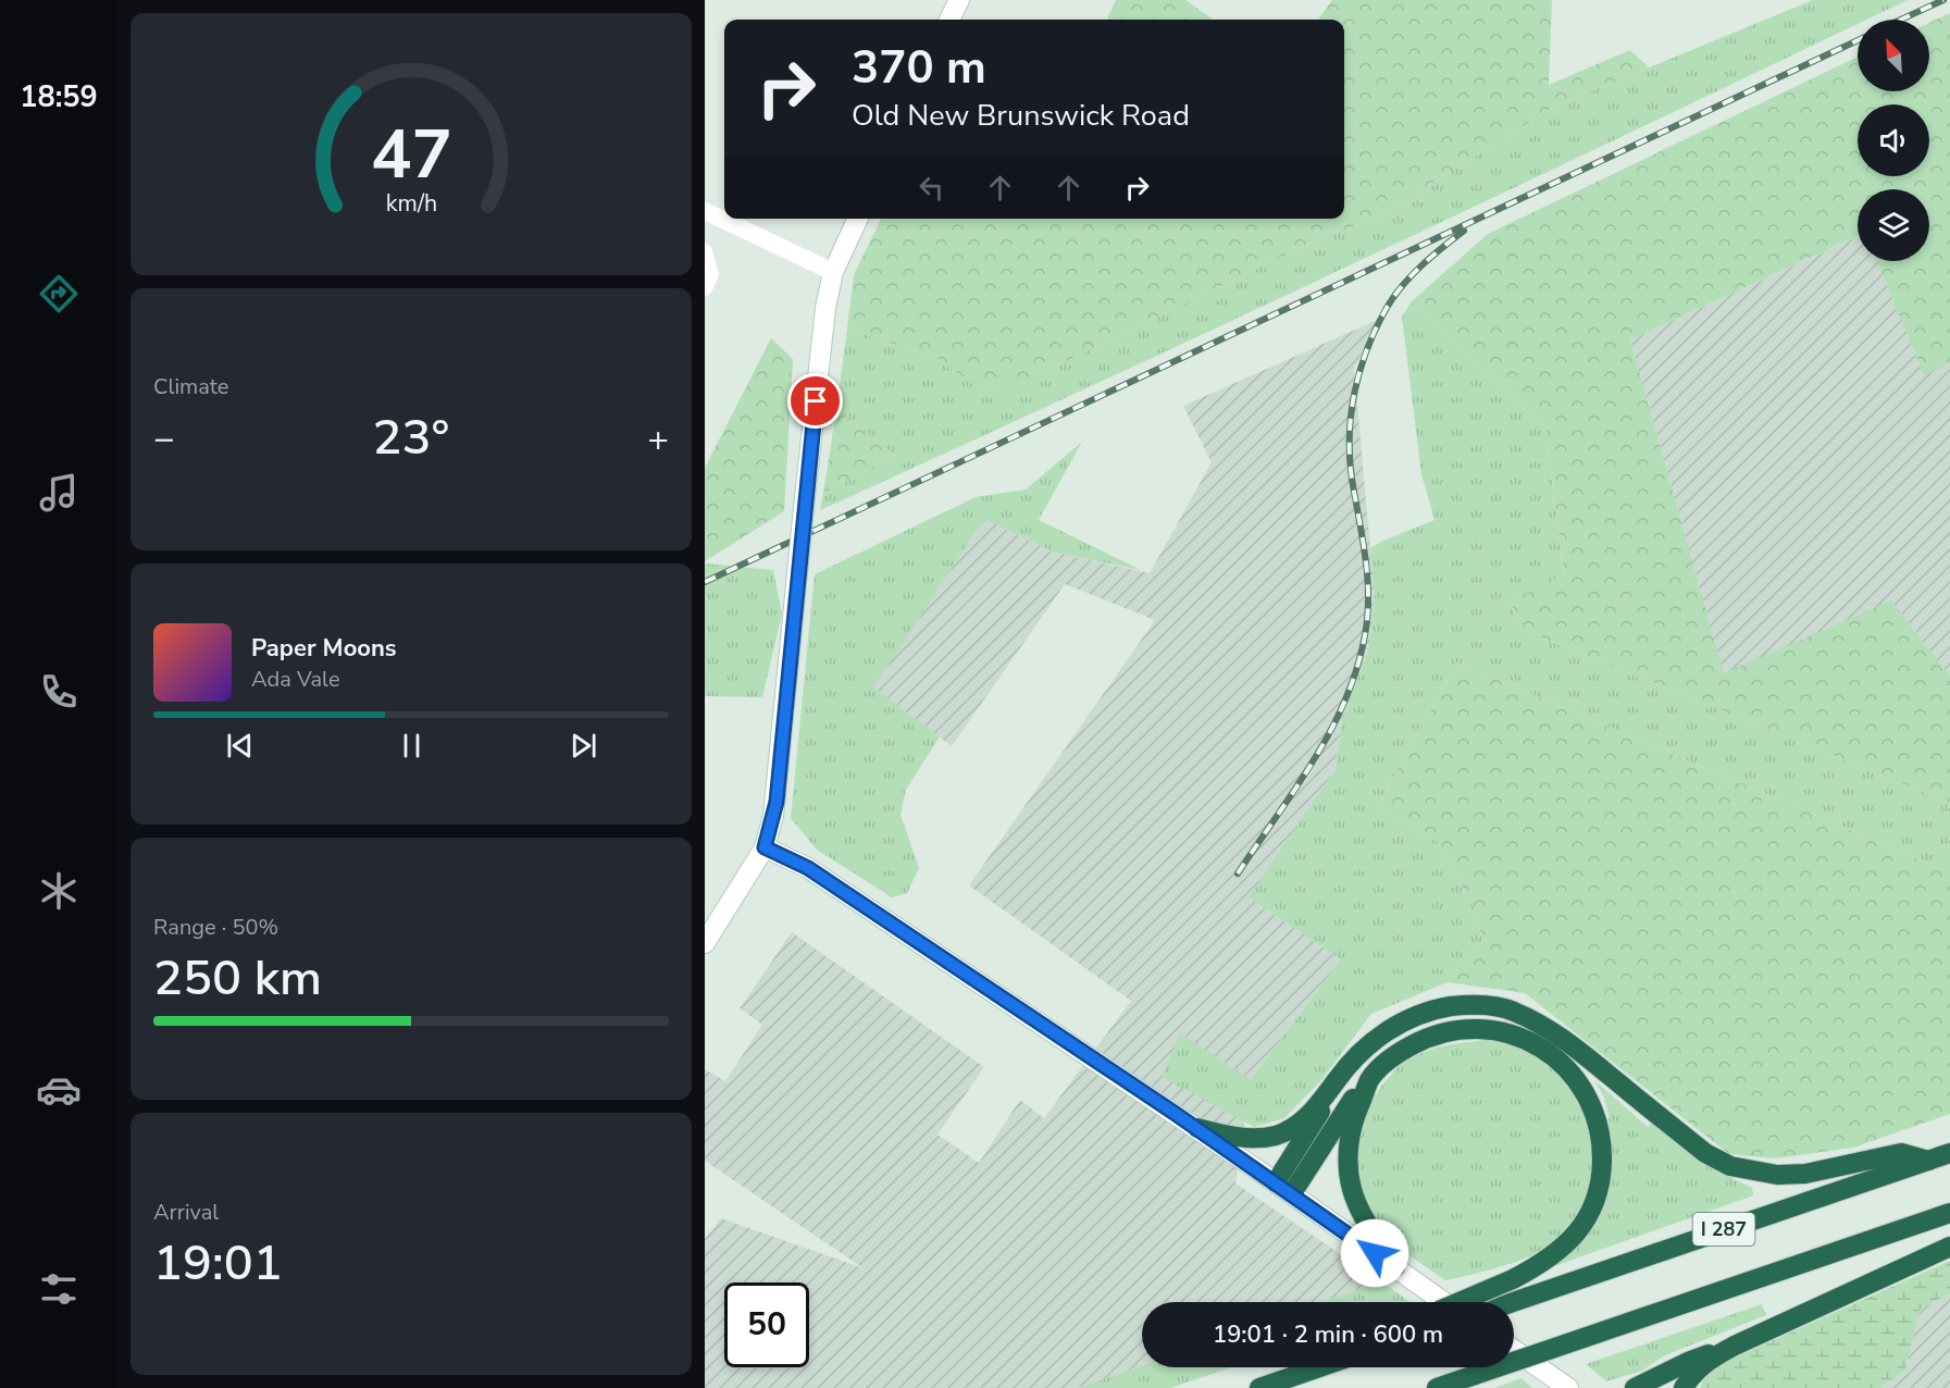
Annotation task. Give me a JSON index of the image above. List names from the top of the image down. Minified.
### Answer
{"streets":{"highway":["I 287"]},"north":"top left","page":{"tabs":"18:59","turn":["370 m","Old New Brunswick Road"],"tile":["Climate",["Range · 50%","250 km"],["Arrival","19:01"]],"heat":["−","23°","+"],"song":["Paper Moons","Ada Vale"],"limit":"50","trip":"19:01 · 2 min · 600 m","gauge":["47","km/h"]}}
